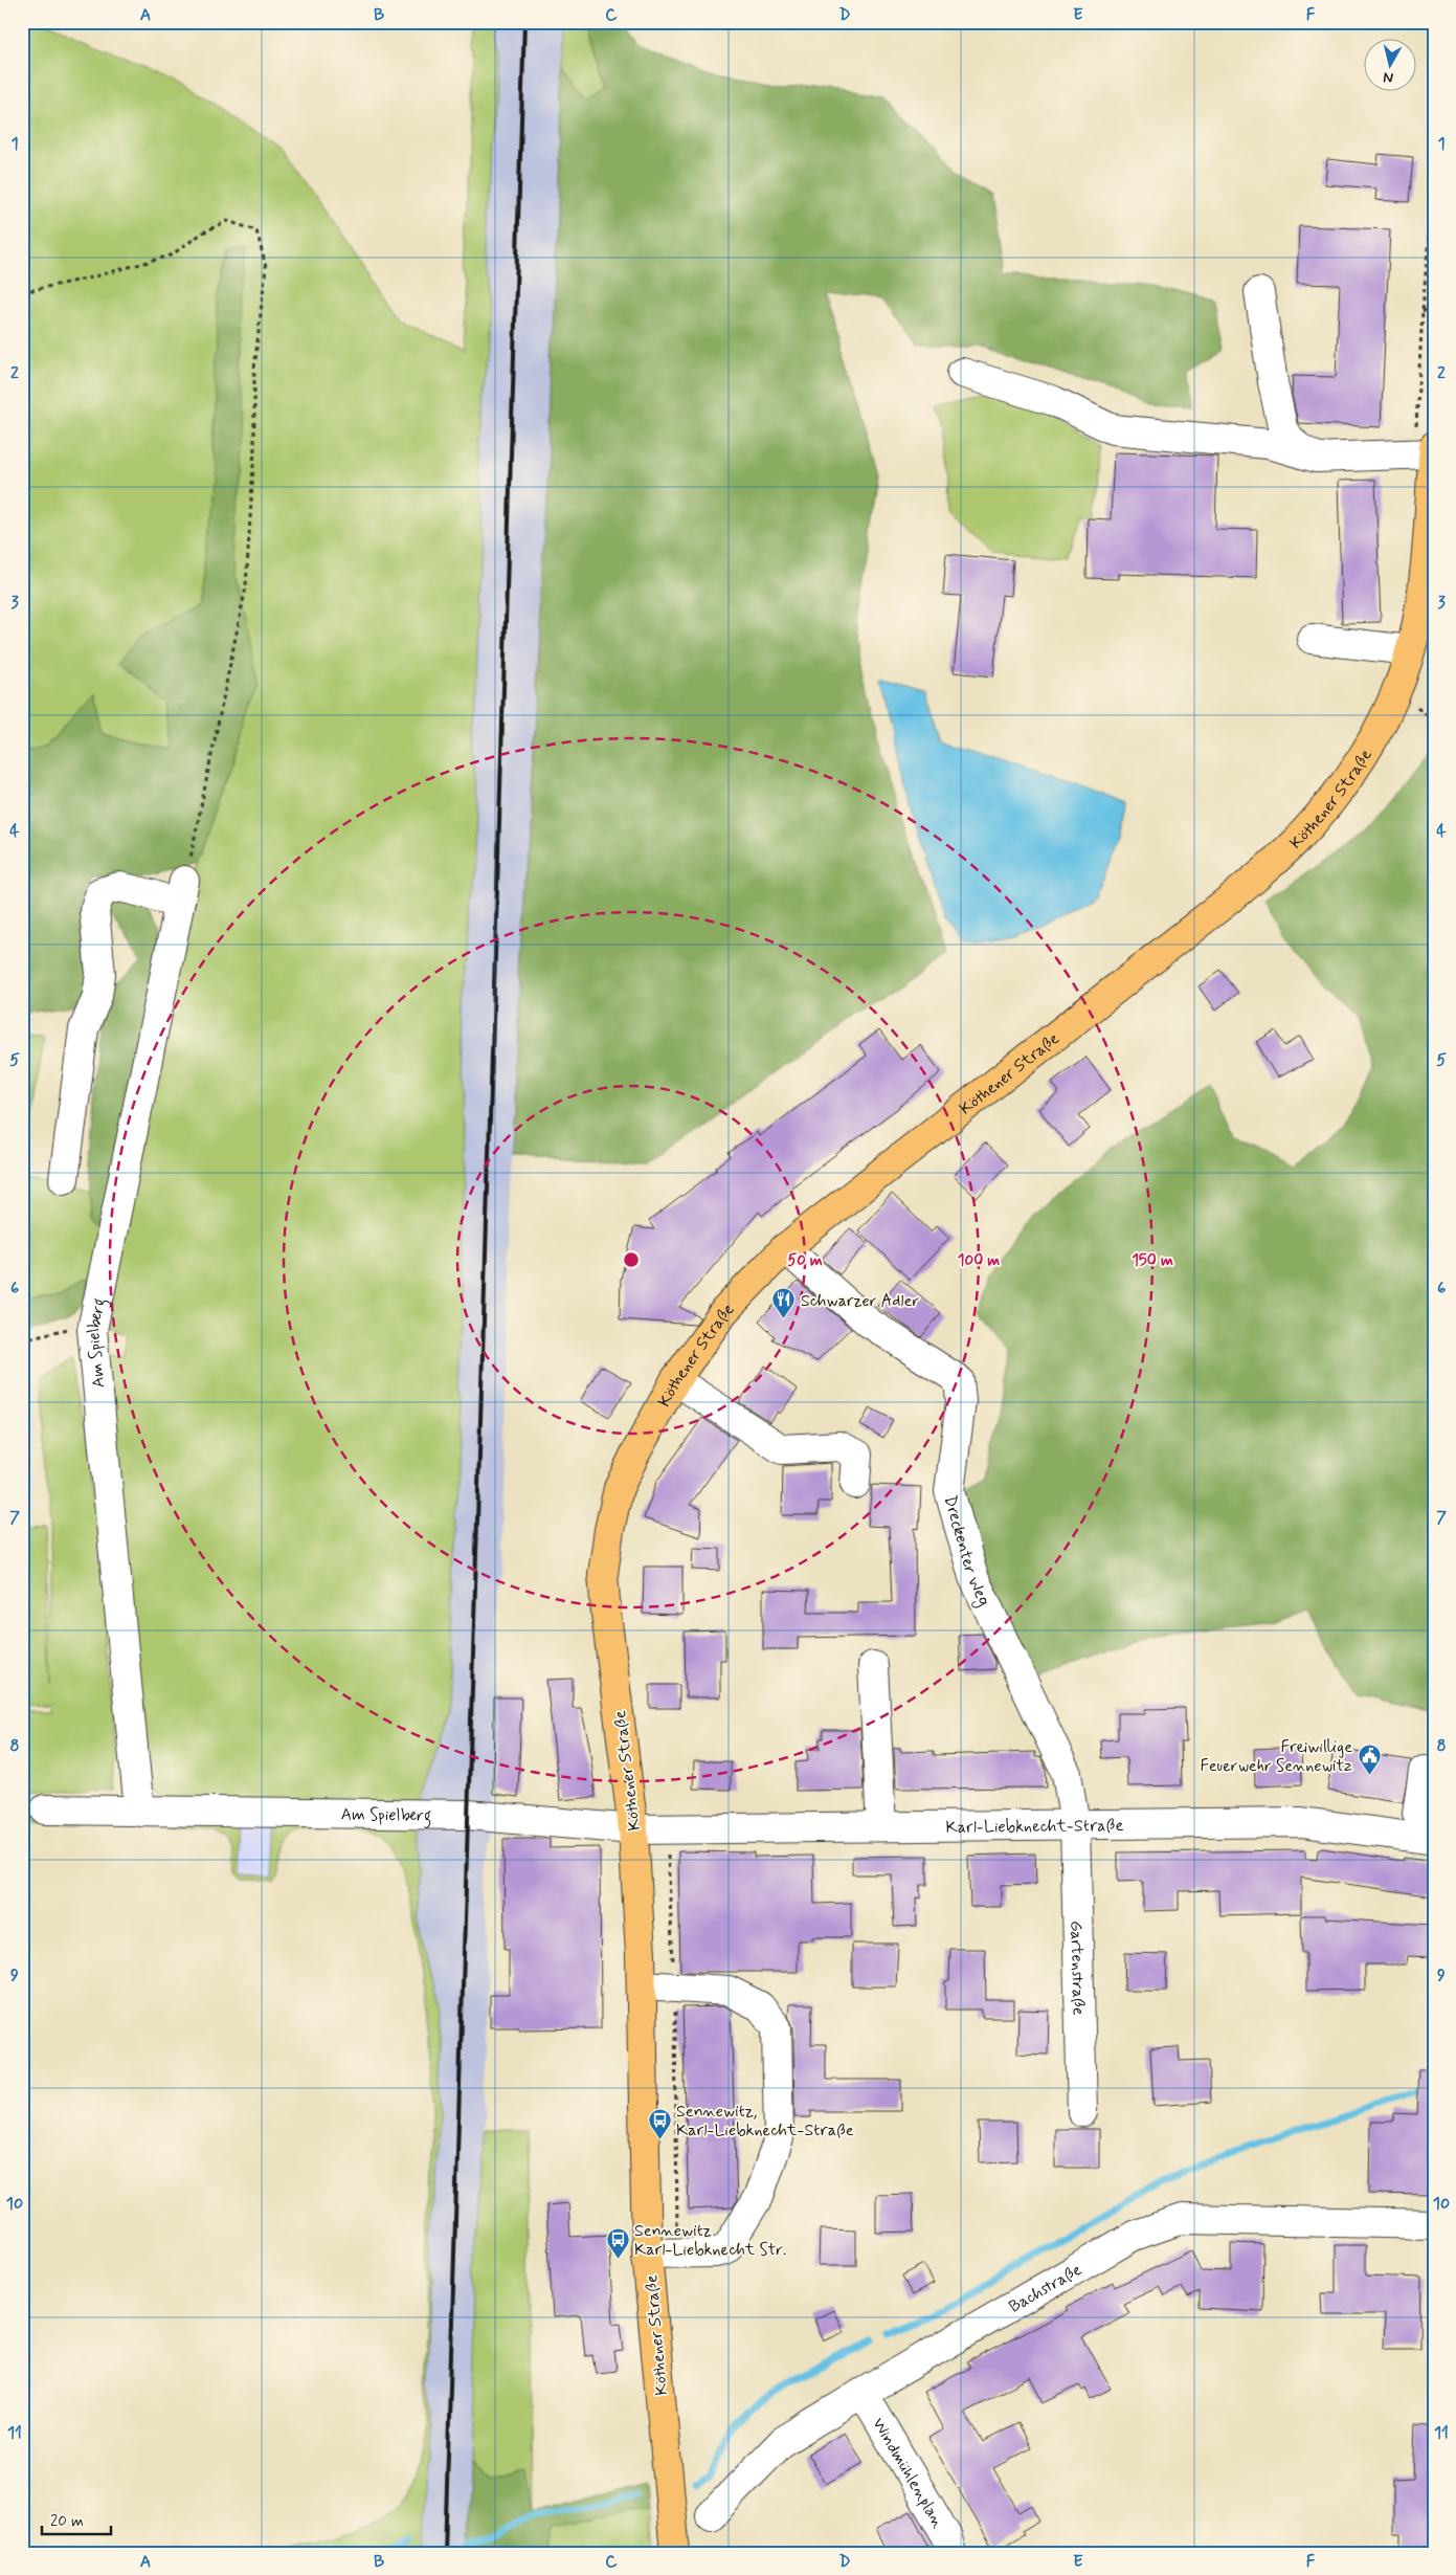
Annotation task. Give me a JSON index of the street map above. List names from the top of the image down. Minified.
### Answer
{"streets":{"main road":["Köthener Straße"],"street":["Am Spielberg","Dreckenter Weg","Karl-Liebknecht-Straße","Gartenstraße","Bachstraße","Windmühlenplan"]},"crossings":[["Köthener Straße","Am Spielberg"],["Köthener Straße","Dreckenter Weg"],["Köthener Straße","Karl-Liebknecht-Straße"],["Am Spielberg","Karl-Liebknecht-Straße"],["Dreckenter Weg","Karl-Liebknecht-Straße"],["Dreckenter Weg","Gartenstraße"],["Karl-Liebknecht-Straße","Gartenstraße"],["Bachstraße","Windmühlenplan"]],"places":{"restaurant":["Schwarzer Adler"],"public building":["Freiwillige Feuerwehr Sennewitz"],"bus stop":["Sennewitz, Karl-Liebknecht-Straße","Sennewitz Karl-Liebknecht Str."]},"scale_bar":"20 m","north":"bottom","grid":{"columns":["A","B","C","D","E","F"],"rows":["1","2","3","4","5","6","7","8","9","10","11"]},"rings":["50 m","100 m","150 m"]}
